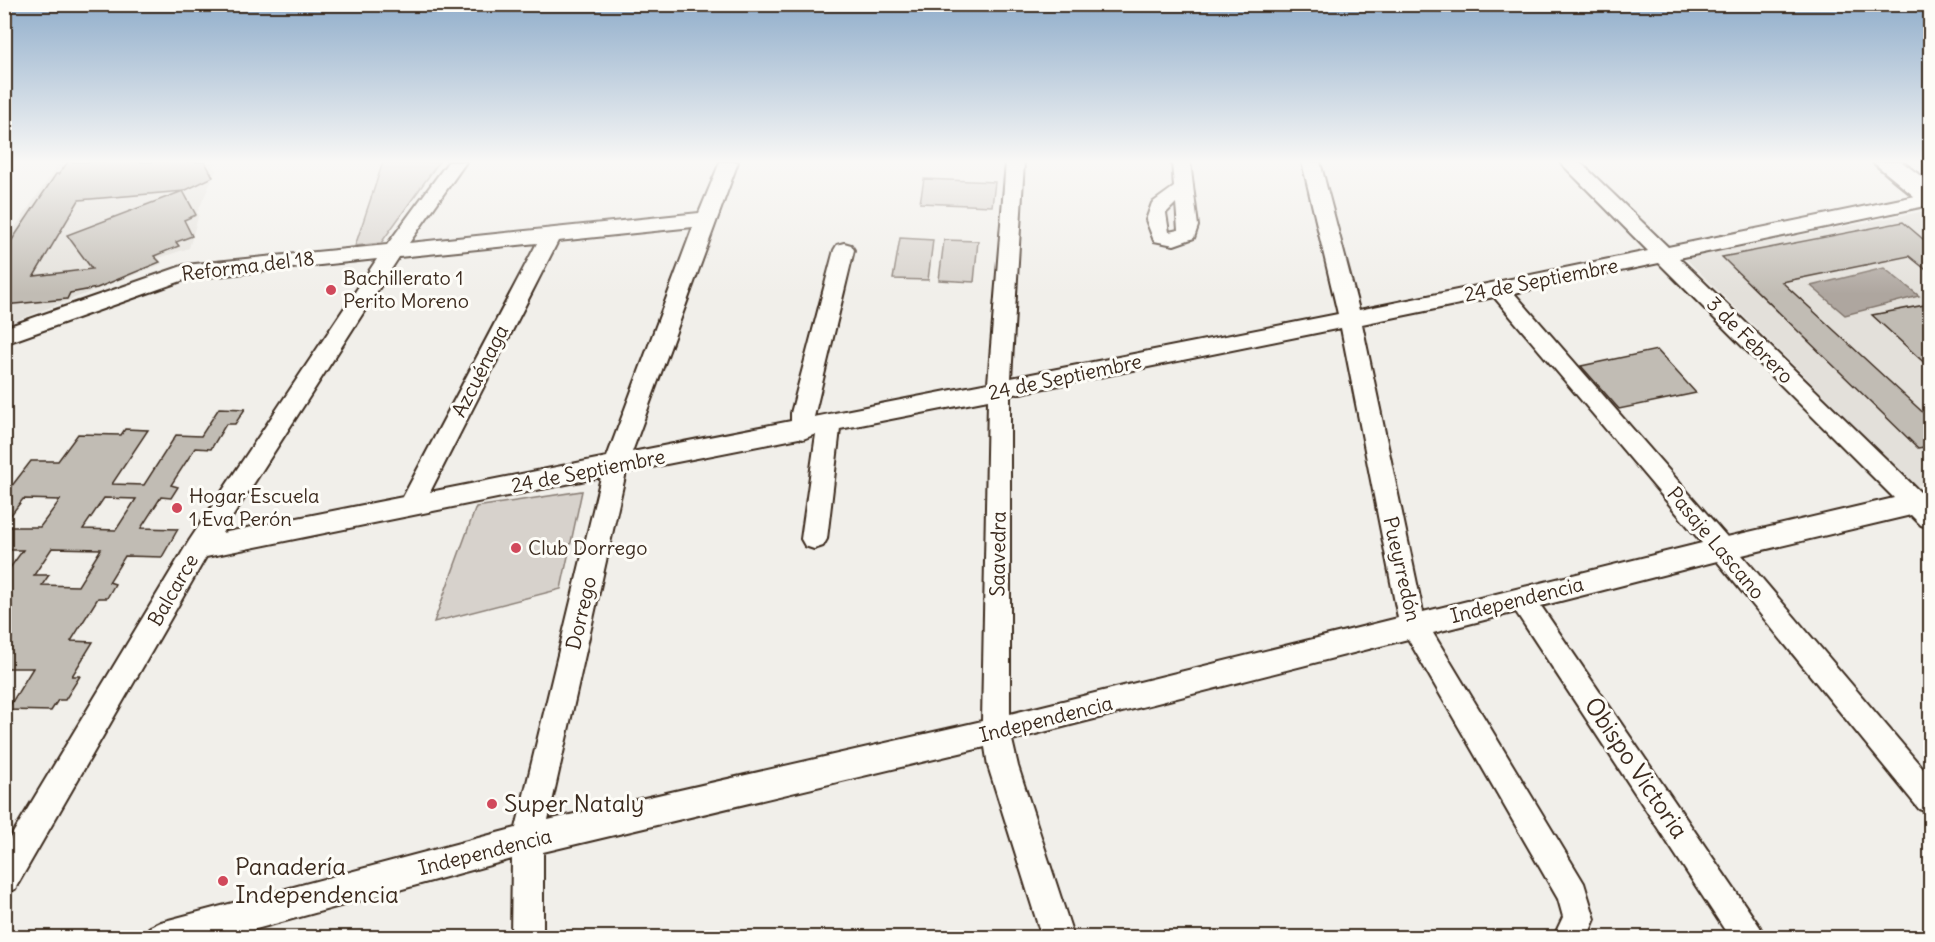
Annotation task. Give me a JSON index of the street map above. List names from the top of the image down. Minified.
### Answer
{"streets":{"street":["Reforma del 18","24 de Septiembre","3 de Febrero","Azcuénaga","Pasaje Lascano","Saavedra","Pueyrredón","Balcarce","Independencia","Dorrego","Obispo Victoria"]},"crossings":[["Reforma del 18","Azcuénaga"],["Reforma del 18","Balcarce"],["Reforma del 18","Dorrego"],["24 de Septiembre","3 de Febrero"],["24 de Septiembre","Azcuénaga"],["24 de Septiembre","Pasaje Lascano"],["24 de Septiembre","Saavedra"],["24 de Septiembre","Pueyrredón"],["24 de Septiembre","Balcarce"],["24 de Septiembre","Dorrego"],["3 de Febrero","Independencia"],["Pasaje Lascano","Independencia"],["Saavedra","Independencia"],["Pueyrredón","Independencia"],["Independencia","Dorrego"],["Independencia","Obispo Victoria"]],"places":["Bachillerato 1 Perito Moreno","Hogar Escuela 1 Eva Perón","Club Dorrego","Super Nataly","Panadería Independencia"]}
